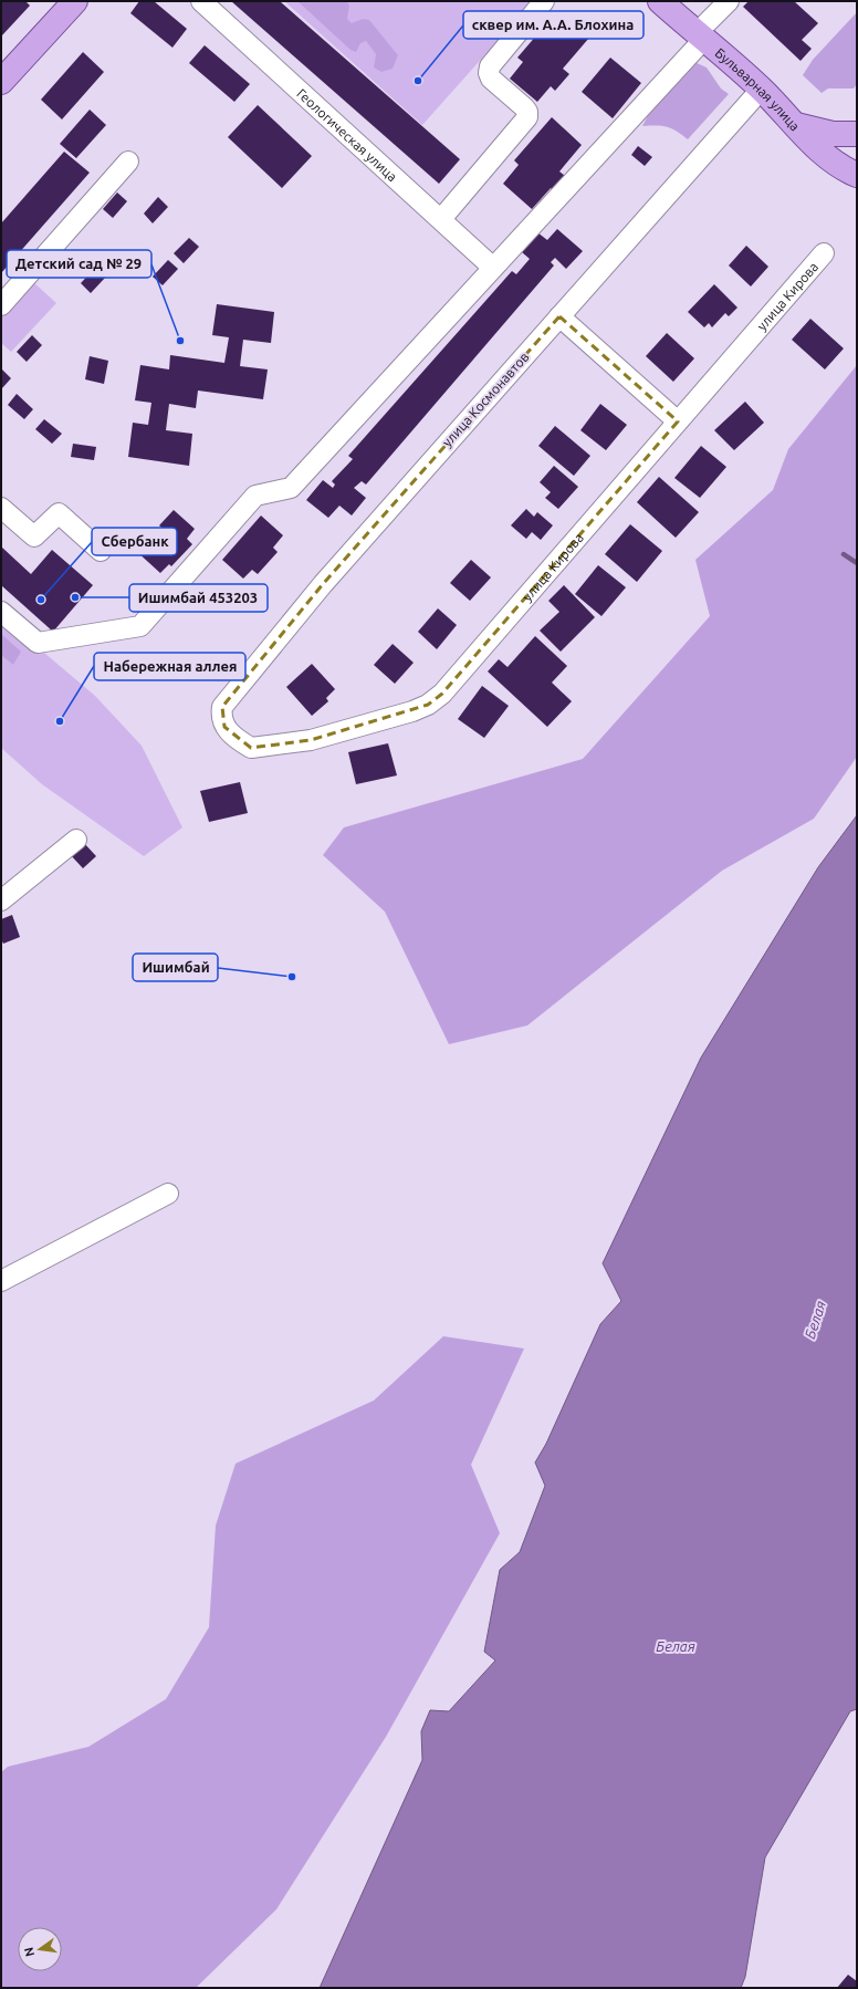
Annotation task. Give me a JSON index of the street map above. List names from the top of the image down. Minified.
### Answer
{"streets":{"main road":["Бульварная улица"],"street":["Геологическая улица","улица Кирова","улица Космонавтов"]},"crossings":[["Бульварная улица","улица Космонавтов"],["улица Кирова","улица Космонавтов"]],"water":["Белая"],"places":["сквер им. А.А. Блохина","Детский сад № 29","Ишимбай 453203","Сбербанк","Набережная аллея","Ишимбай"],"north":"left"}
